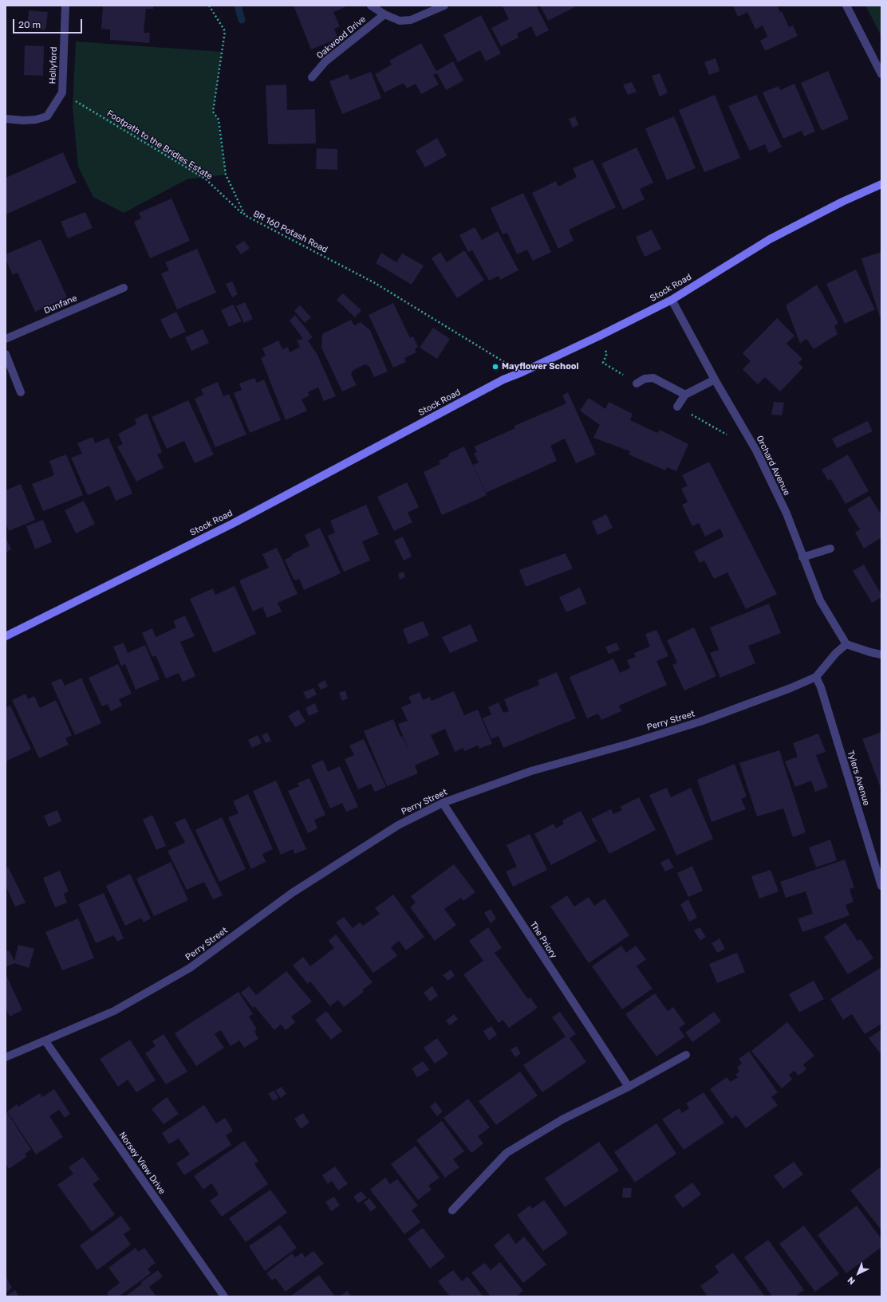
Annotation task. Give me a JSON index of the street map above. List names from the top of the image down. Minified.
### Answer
{"streets":{"main road":["Stock Road"],"street":["Oakwood Drive","Hollyford","Dunfane","Orchard Avenue","Perry Street","Tylers Avenue","The Priory","Norsey View Drive"],"path":["Footpath to the Bridles Estate","BR 160 Potash Road"]},"crossings":[["Hollyford","Footpath to the Bridles Estate"],["Footpath to the Bridles Estate","BR 160 Potash Road"],["BR 160 Potash Road","Stock Road"],["Stock Road","Orchard Avenue"],["Orchard Avenue","Perry Street"],["Perry Street","Tylers Avenue"],["Perry Street","The Priory"],["Perry Street","Norsey View Drive"]],"places":["Mayflower School"],"scale_bar":"20 m","north":"bottom left"}
